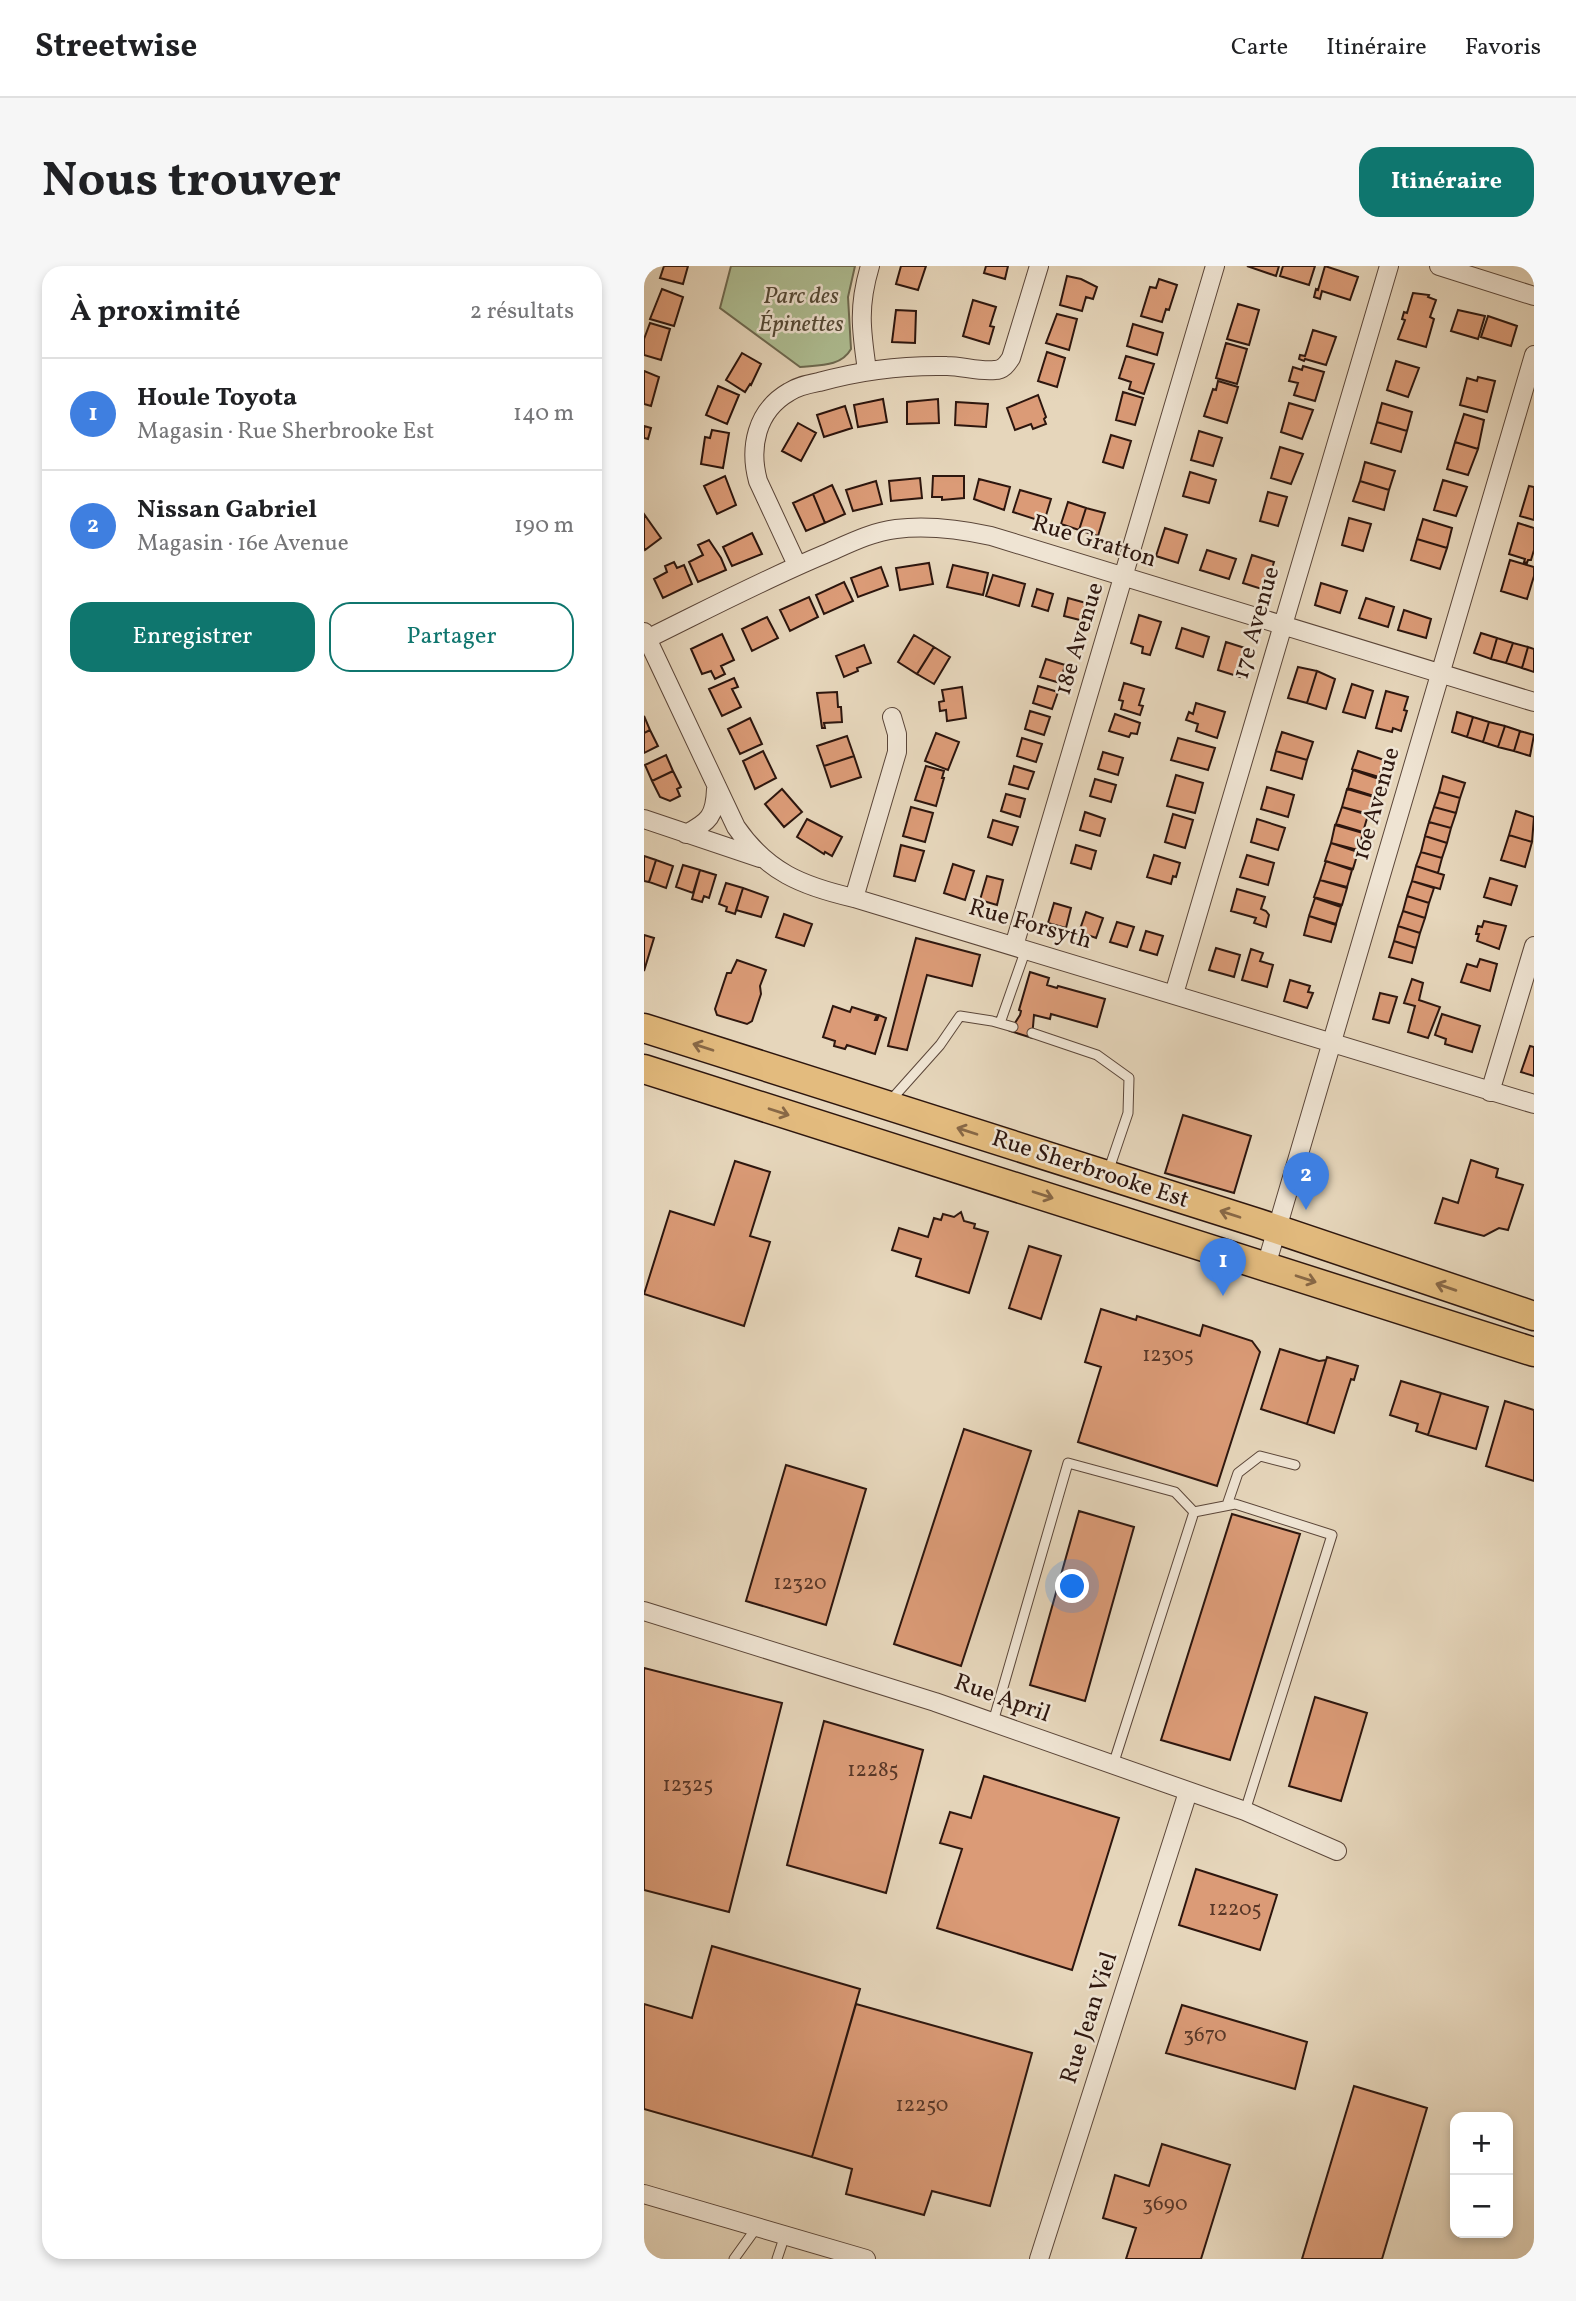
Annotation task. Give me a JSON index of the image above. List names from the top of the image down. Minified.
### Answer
{"streets":{"main road":["Rue Sherbrooke Est"],"street":["Rue Gratton","17e Avenue","18e Avenue","16e Avenue","Rue Forsyth","Rue April","Rue Jean Viel"]},"crossings":[["Rue Gratton","17e Avenue"],["Rue Gratton","18e Avenue"],["Rue Gratton","16e Avenue"],["Rue Gratton","Rue Forsyth"],["17e Avenue","Rue Forsyth"],["18e Avenue","Rue Forsyth"],["16e Avenue","Rue Forsyth"],["16e Avenue","Rue Sherbrooke Est"],["Rue April","Rue Jean Viel"]],"parks":["Parc des Épinettes"],"house_numbers":["12305","12320","12285","12325","12205","3670","12250","3690"],"page":{"header":"Streetwise","nav":["Carte","Itinéraire","Favoris"],"buttons":["Itinéraire",["Enregistrer","Partager"]],"title":"Nous trouver","heading":["À proximité","2 résultats"],"list":[{"mark":"1","name":"Houle Toyota","note":"Magasin · Rue Sherbrooke Est","value":"140 m"},{"mark":"2","name":"Nissan Gabriel","note":"Magasin · 16e Avenue","value":"190 m"}],"pins":["2","1"],"map_buttons":["+","−"]}}
